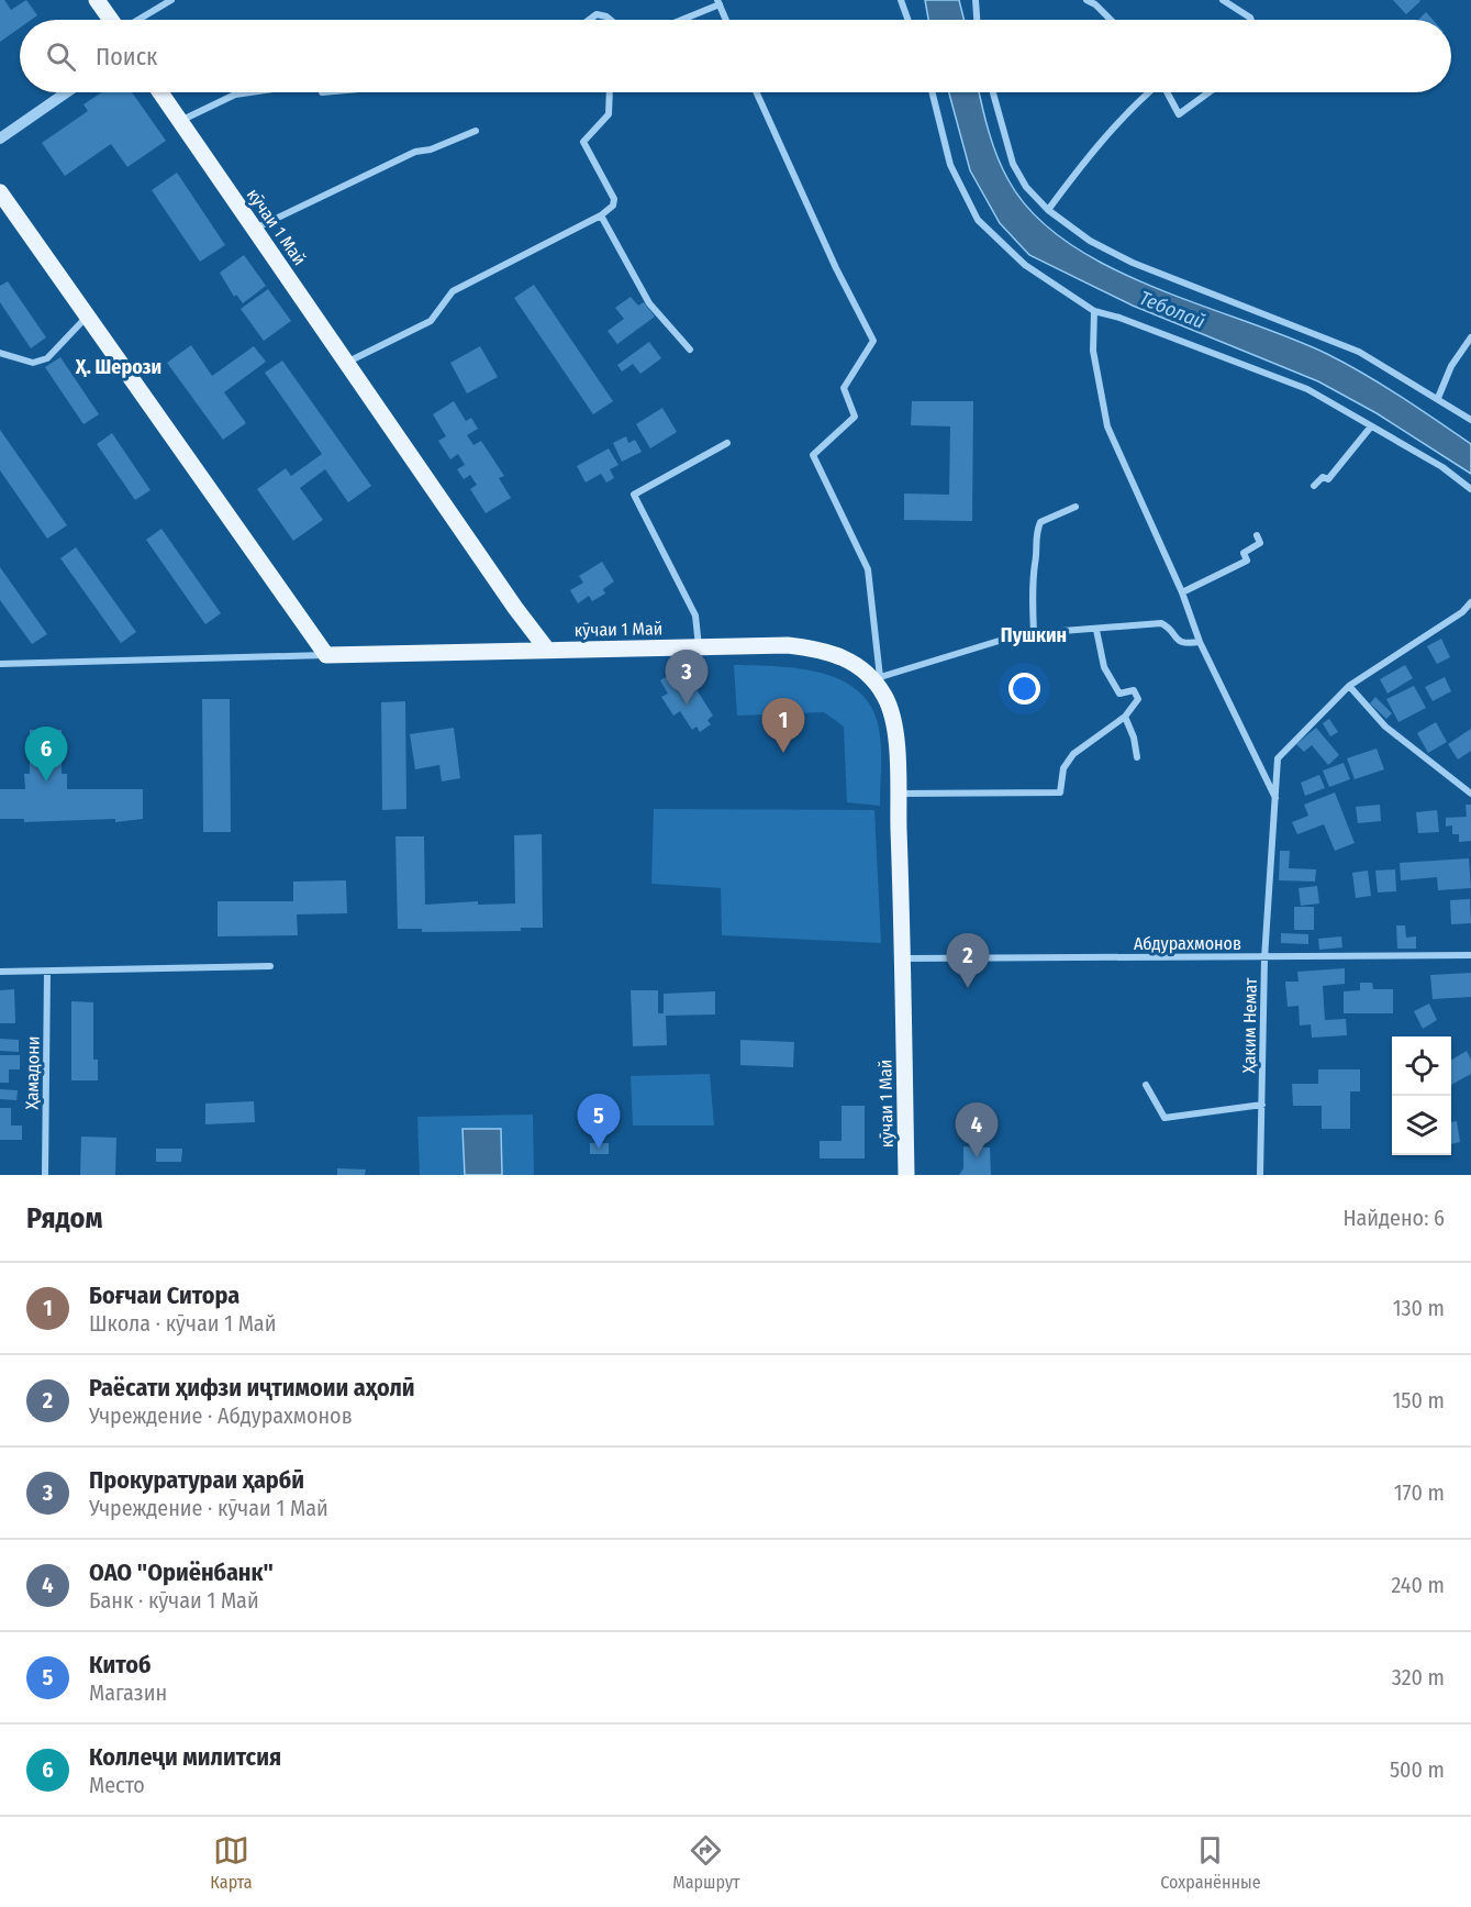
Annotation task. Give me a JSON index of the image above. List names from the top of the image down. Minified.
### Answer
{"streets":{"main road":["кӯчаи 1 Май"],"street":["Абдурахмонов","Ҳаким Немат","Ҳамадони"]},"crossings":[["кӯчаи 1 Май","Абдурахмонов"],["Абдурахмонов","Ҳаким Немат"]],"districts":["Ҳ. Шерози","Пушкин"],"water":["Теболай"],"page":{"search":"Поиск","pins":["3","1","6","2","5","4"],"heading":["Рядом","Найдено: 6"],"list":[{"mark":"1","name":"Боғчаи Ситора","note":"Школа · кӯчаи 1 Май","value":"130 m"},{"mark":"2","name":"Раёсати ҳифзи иҷтимоии аҳолӣ","note":"Учреждение · Абдурахмонов","value":"150 m"},{"mark":"3","name":"Прокуратураи ҳарбӣ","note":"Учреждение · кӯчаи 1 Май","value":"170 m"},{"mark":"4","name":"ОАО \"Ориёнбанк\"","note":"Банк · кӯчаи 1 Май","value":"240 m"},{"mark":"5","name":"Китоб","note":"Магазин","value":"320 m"},{"mark":"6","name":"Коллеҷи милитсия","note":"Место","value":"500 m"}],"nav":["Карта","Маршрут","Сохранённые"]}}
